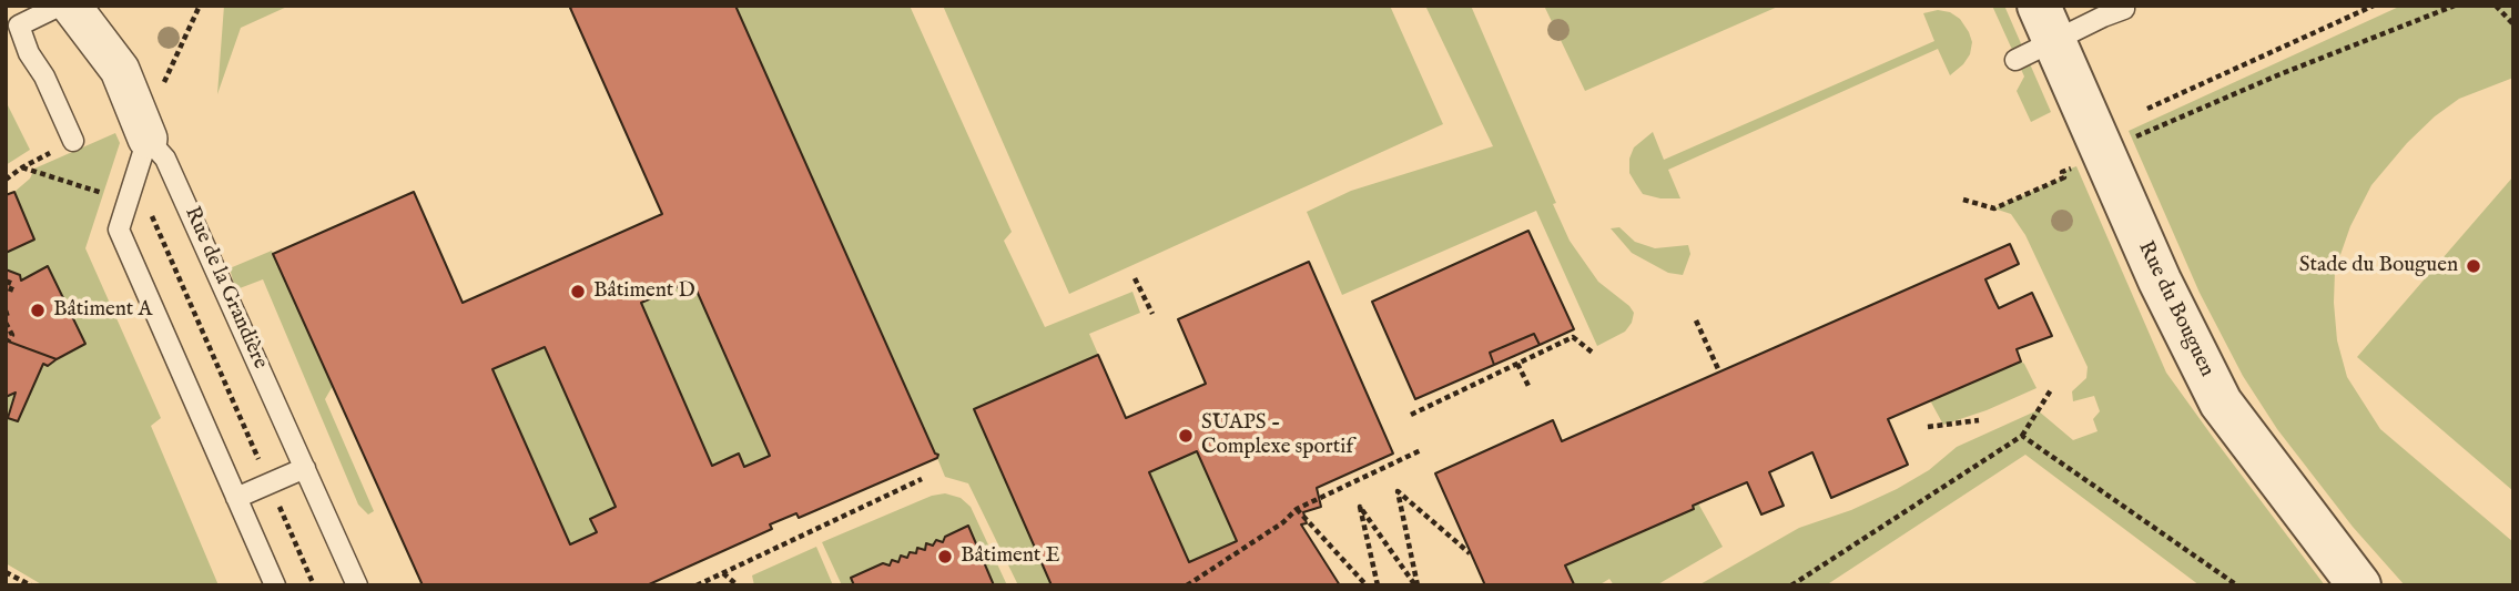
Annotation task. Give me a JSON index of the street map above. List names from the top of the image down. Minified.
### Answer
{"streets":{"street":["Rue de la Grandière","Rue du Bouguen"]},"places":["Stade du Bouguen","Bâtiment D","Bâtiment A","SUAPS - Complexe sportif","Bâtiment E"]}
